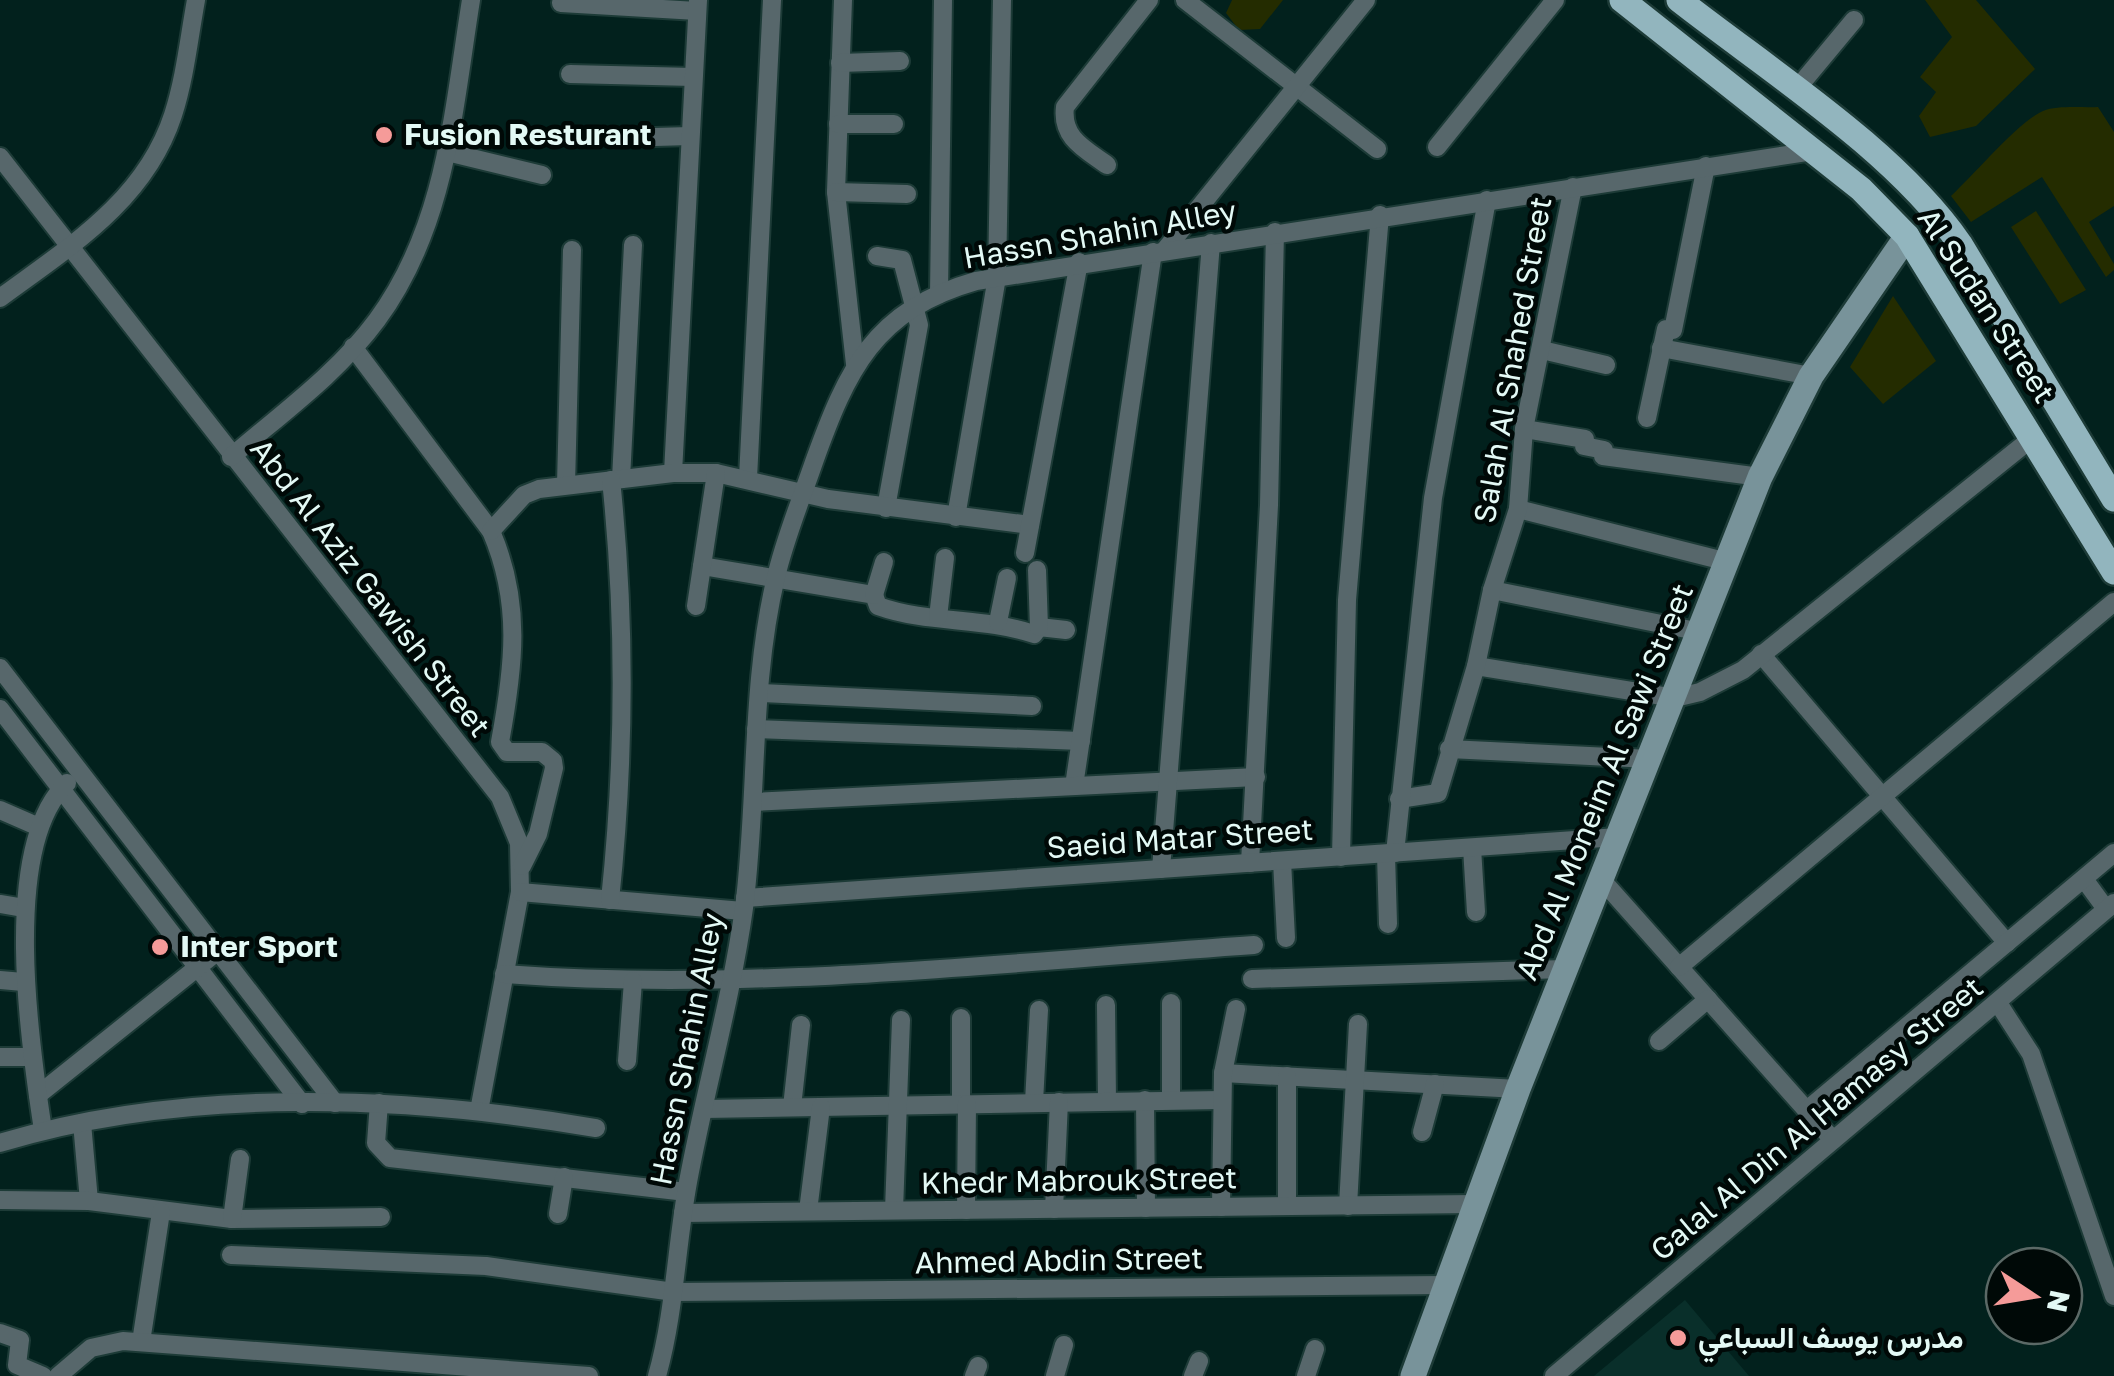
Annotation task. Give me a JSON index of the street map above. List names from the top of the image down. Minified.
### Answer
{"streets":{"main road":["Al Sudan Street"],"street":["Hassn Shahin Alley","Salah Al Shahed Street","Abd Al Aziz Gawish Street","Abd Al Moneim Al Sawi Street","Saeid Matar Street","Galal Al Din Al Hamasy Street","Khedr Mabrouk Street","Ahmed Abdin Street"]},"crossings":[["Hassn Shahin Alley","Al Sudan Street"],["Hassn Shahin Alley","Salah Al Shahed Street"],["Hassn Shahin Alley","Saeid Matar Street"],["Hassn Shahin Alley","Khedr Mabrouk Street"],["Hassn Shahin Alley","Ahmed Abdin Street"],["Al Sudan Street","Abd Al Moneim Al Sawi Street"],["Abd Al Aziz Gawish Street","Saeid Matar Street"],["Abd Al Moneim Al Sawi Street","Saeid Matar Street"],["Abd Al Moneim Al Sawi Street","Khedr Mabrouk Street"],["Abd Al Moneim Al Sawi Street","Ahmed Abdin Street"]],"places":["Fusion Resturant","Inter Sport","مدرس يوسف السباعي"],"north":"right"}
